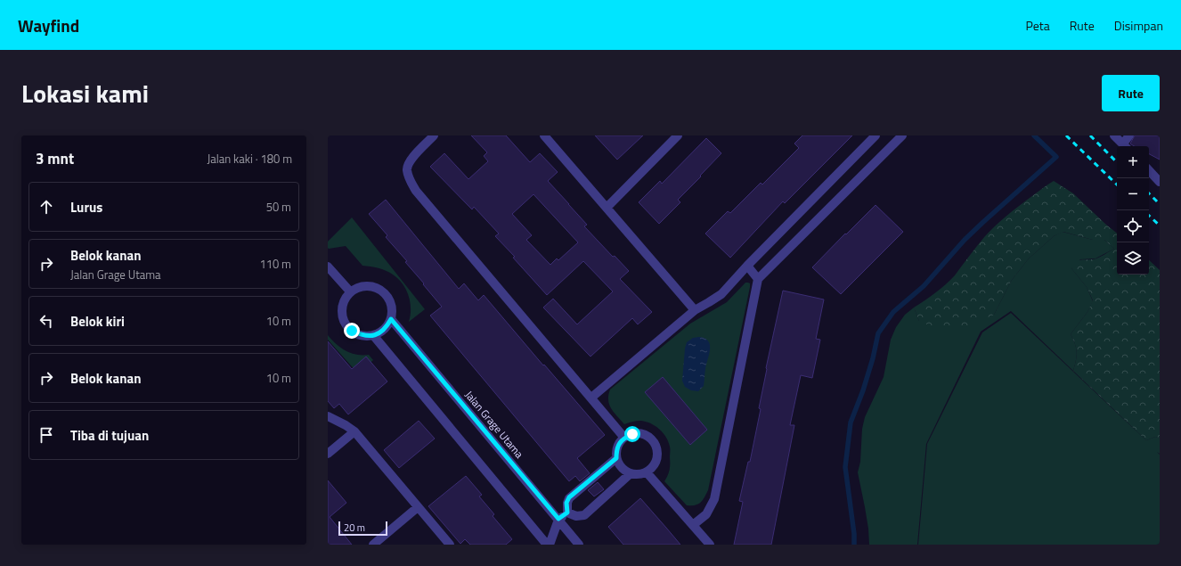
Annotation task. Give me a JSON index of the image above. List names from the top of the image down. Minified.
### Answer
{"streets":{"street":["Jalan Grage Utama"]},"scale_bar":"20 m","page":{"header":"Wayfind","nav":["Peta","Rute","Disimpan"],"title":"Lokasi kami","buttons":"Rute","heading":["3 mnt","Jalan kaki · 180 m"],"map_buttons":["+","−"],"list":[["Lurus","50 m"],["Belok kanan","Jalan Grage Utama","110 m"],["Belok kiri","10 m"],["Belok kanan","10 m"],"Tiba di tujuan"],"scale":"20 m"}}
